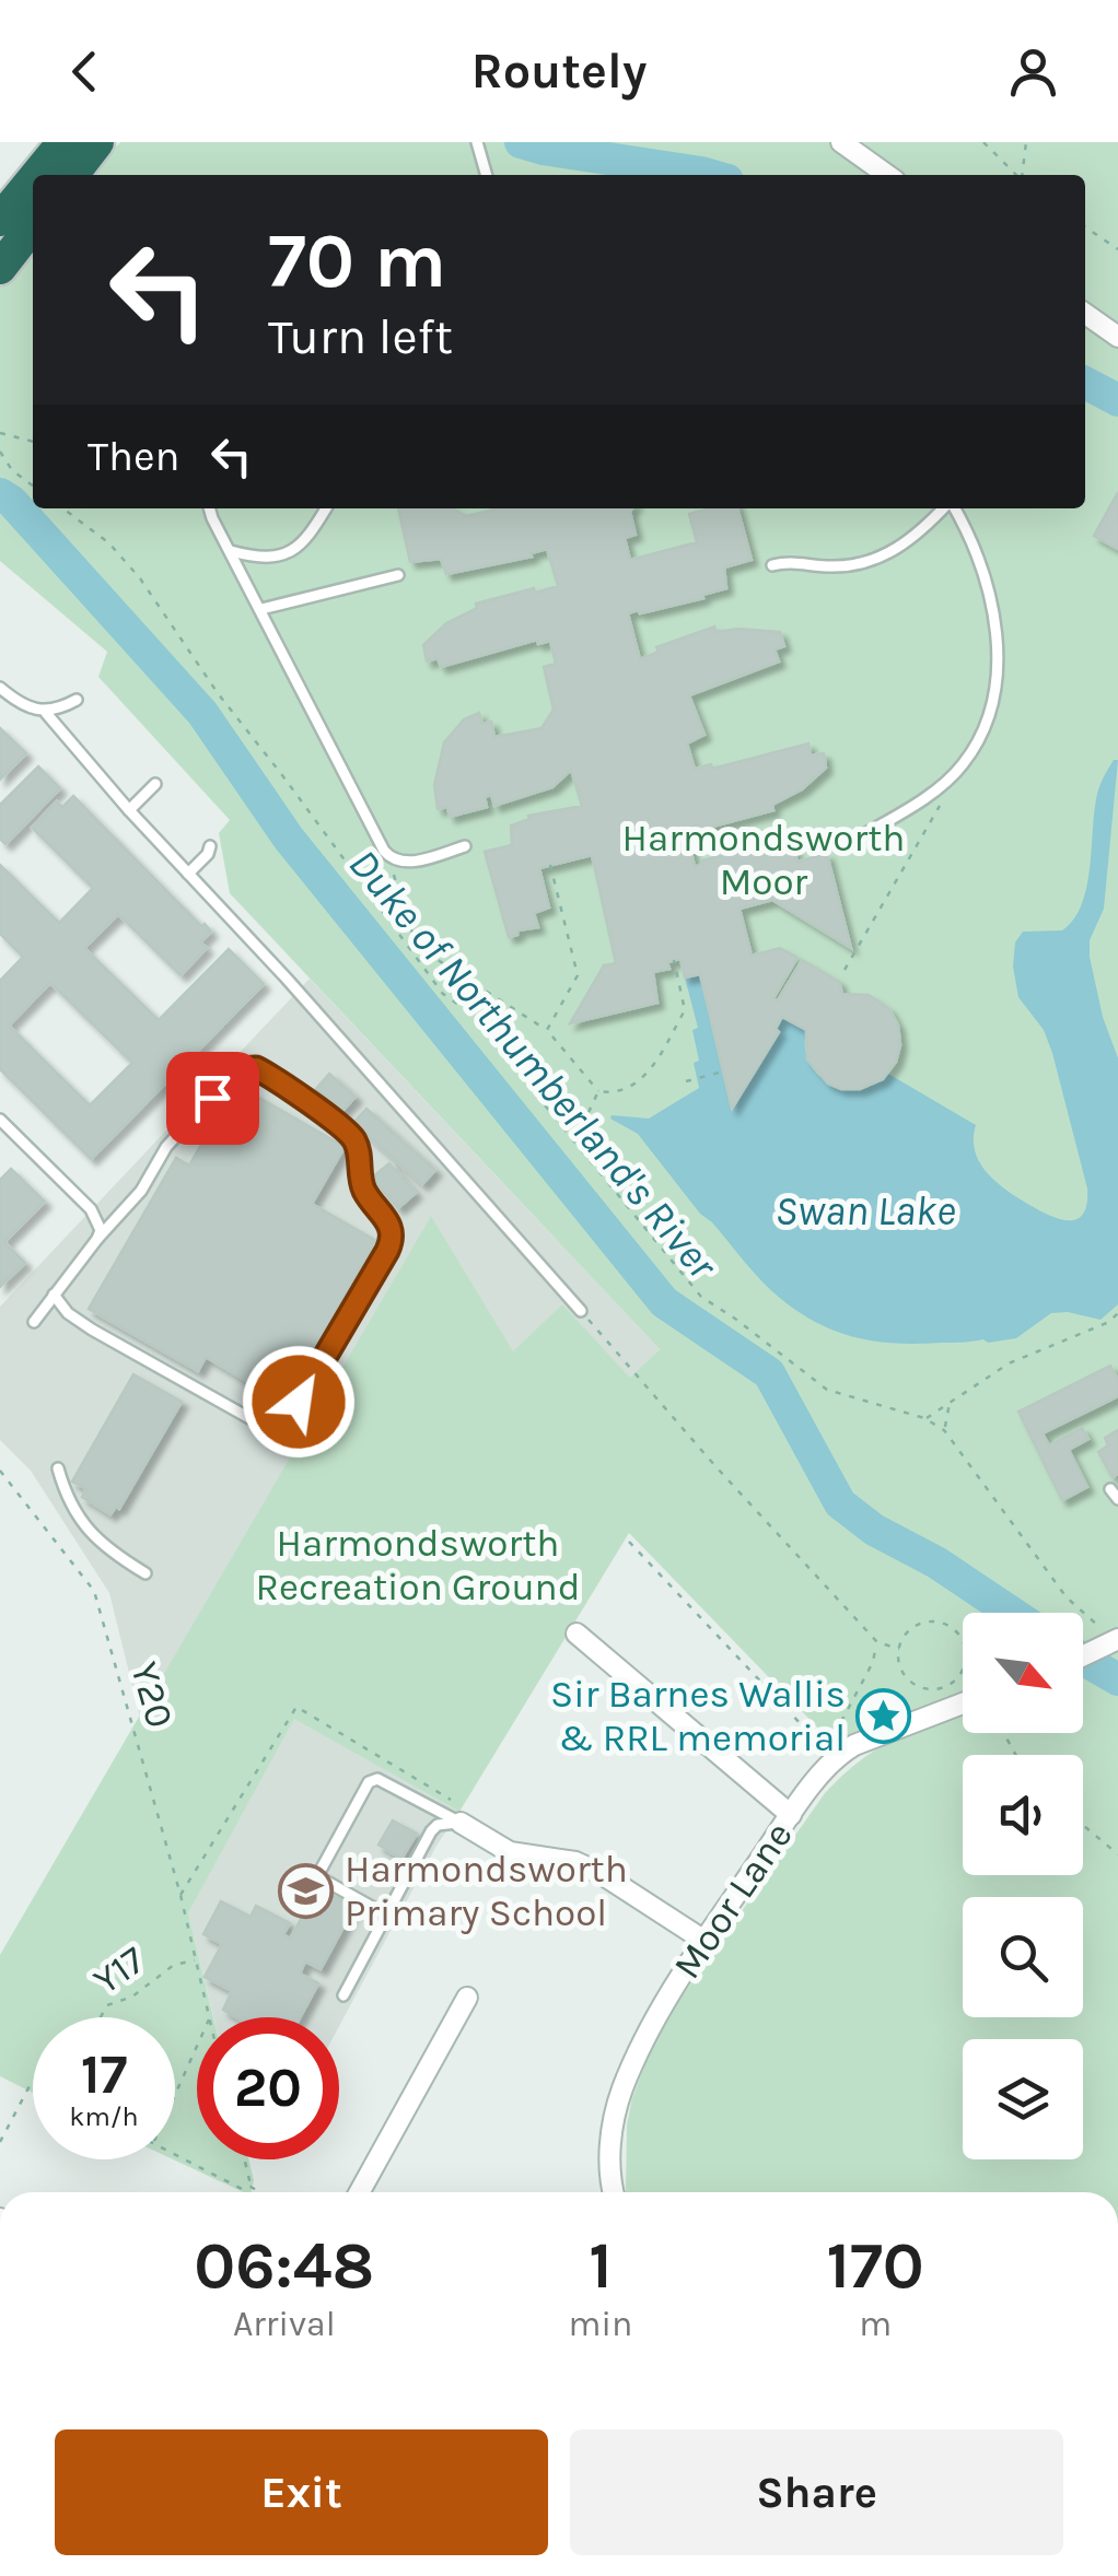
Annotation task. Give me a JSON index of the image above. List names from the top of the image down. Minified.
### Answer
{"streets":{"street":["Moor Lane"],"path":["Y20","Y17"]},"crossings":[["Y20","Y17"]],"water":["Duke of Northumberland's River","Swan Lake"],"parks":["Harmondsworth Moor","Harmondsworth Recreation Ground"],"places":{"place":["Sir Barnes Wallis & RRL memorial"],"school or university":["Harmondsworth Primary School"]},"north":"bottom right","page":{"header":"Routely","turn":["70 m","Turn left"],"then":"Then","speed":"17 km/h","limit":"20","eta":["06:48","Arrival","1","min","170","m"],"buttons":["Exit","Share"]}}
